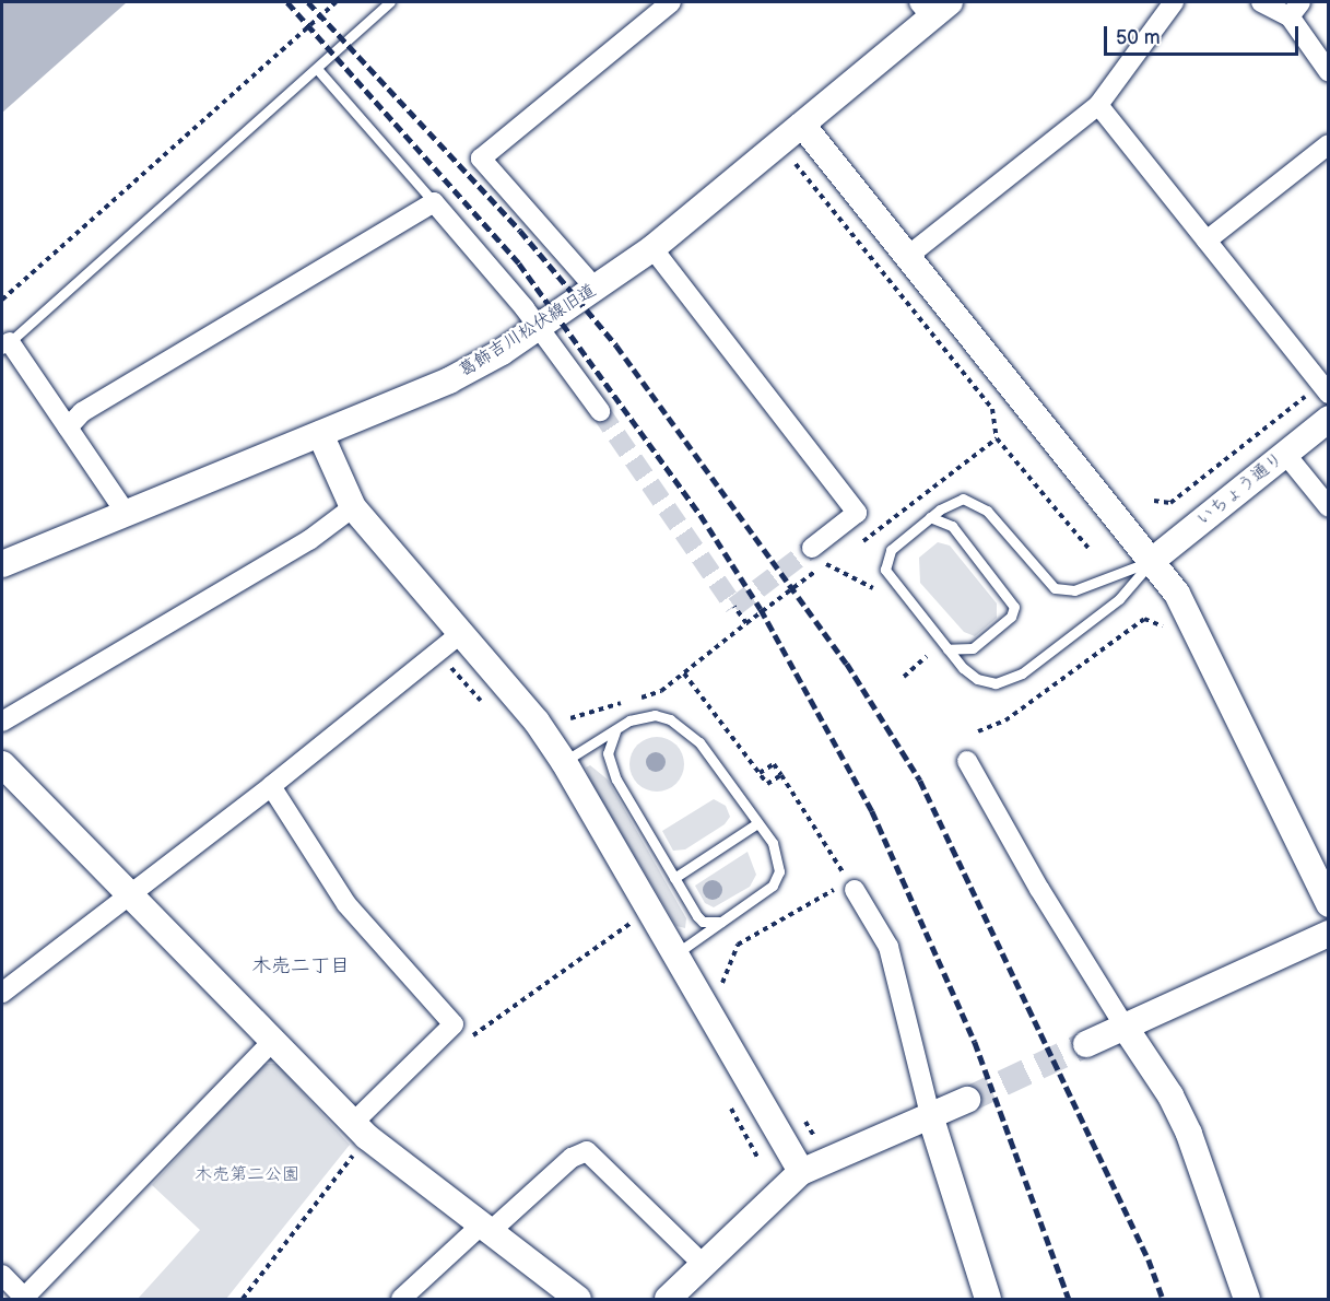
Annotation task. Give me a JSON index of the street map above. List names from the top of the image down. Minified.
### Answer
{"streets":{"street":["葛飾吉川松伏線旧道","いちょう通り"]},"districts":["木売二丁目"],"parks":["木売第二公園"],"scale_bar":"50 m"}
